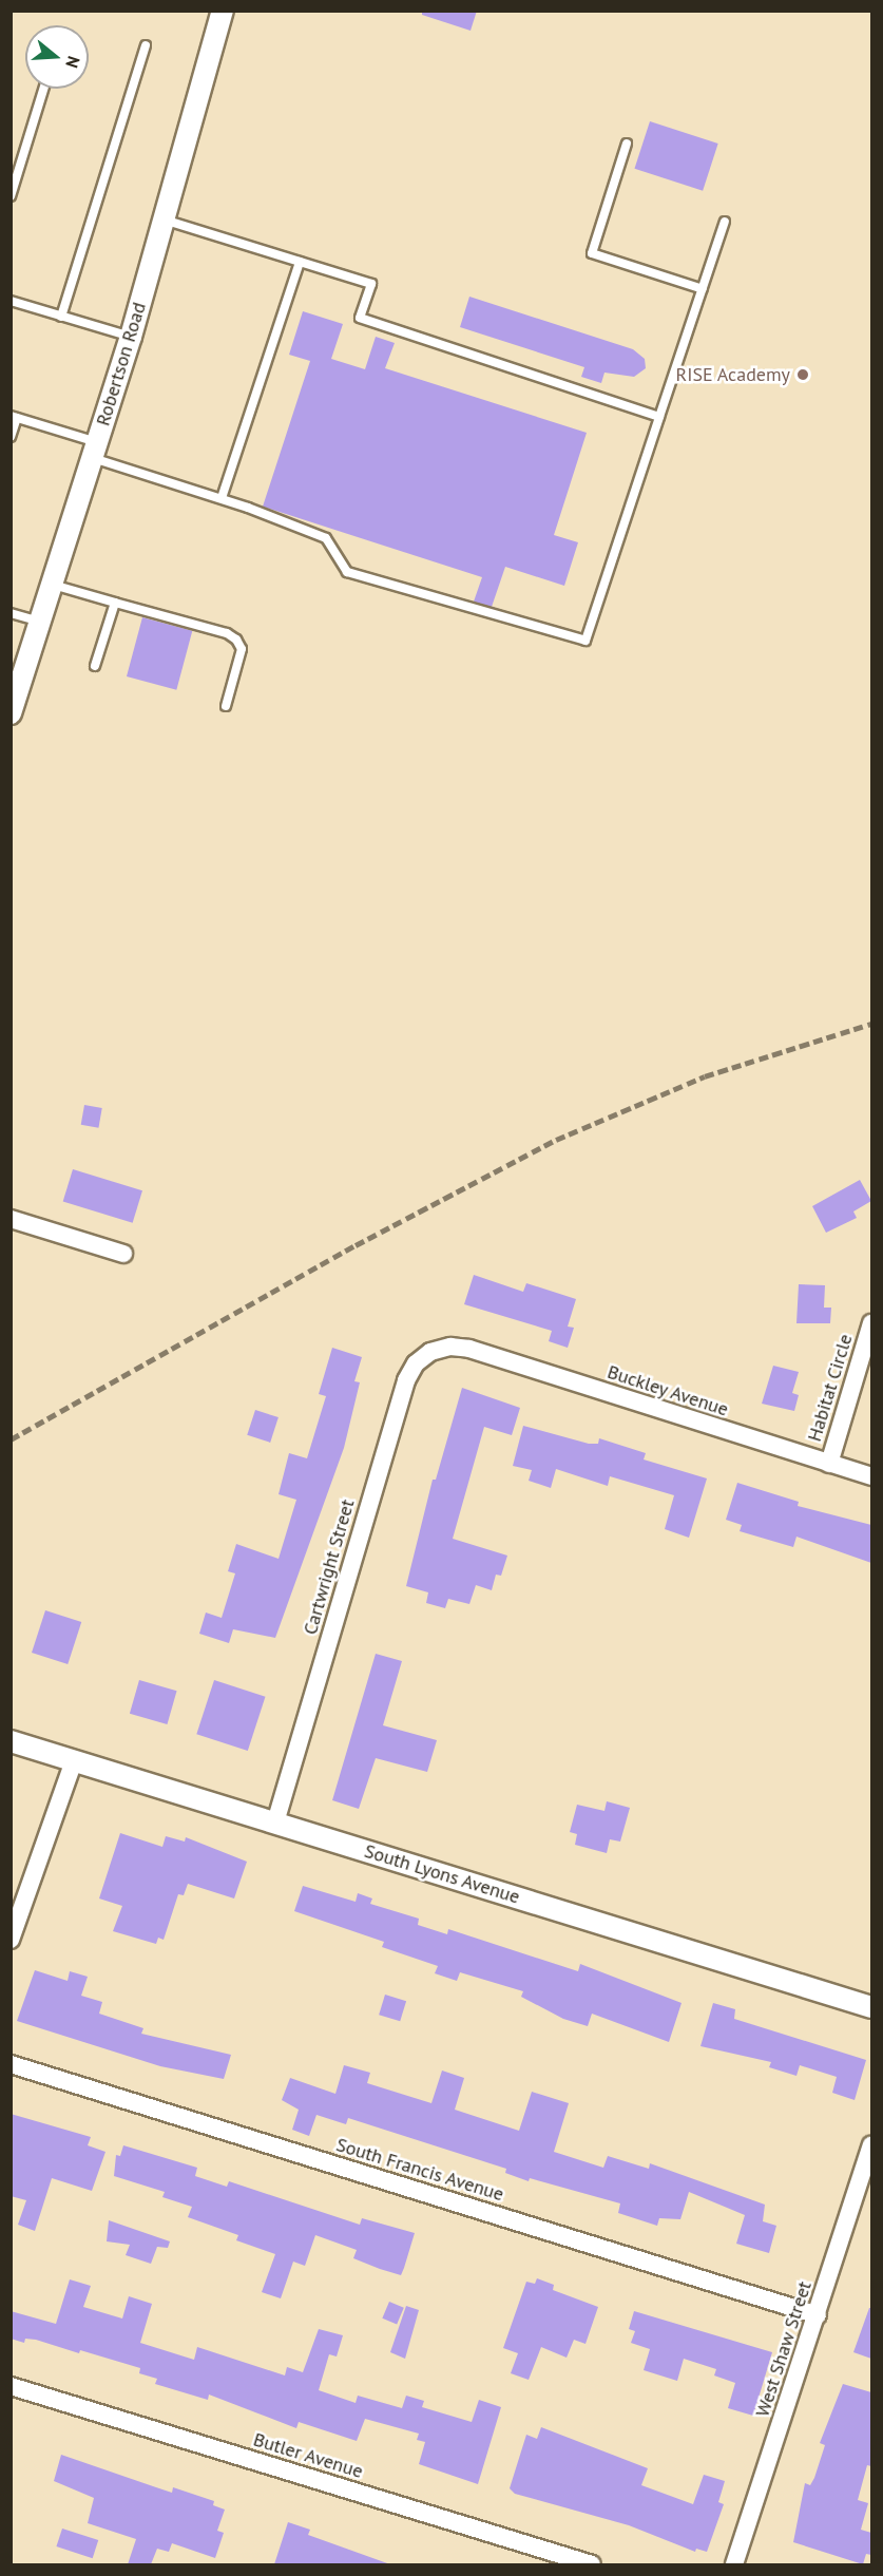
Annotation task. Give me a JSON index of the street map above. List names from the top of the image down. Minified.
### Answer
{"streets":{"street":["Robertson Road","Habitat Circle","Buckley Avenue","Cartwright Street","South Lyons Avenue","South Francis Avenue","West Shaw Street","Butler Avenue"]},"crossings":[["Habitat Circle","Buckley Avenue"],["Buckley Avenue","Cartwright Street"],["Cartwright Street","South Lyons Avenue"],["South Francis Avenue","West Shaw Street"]],"places":["RISE Academy"],"north":"right"}
